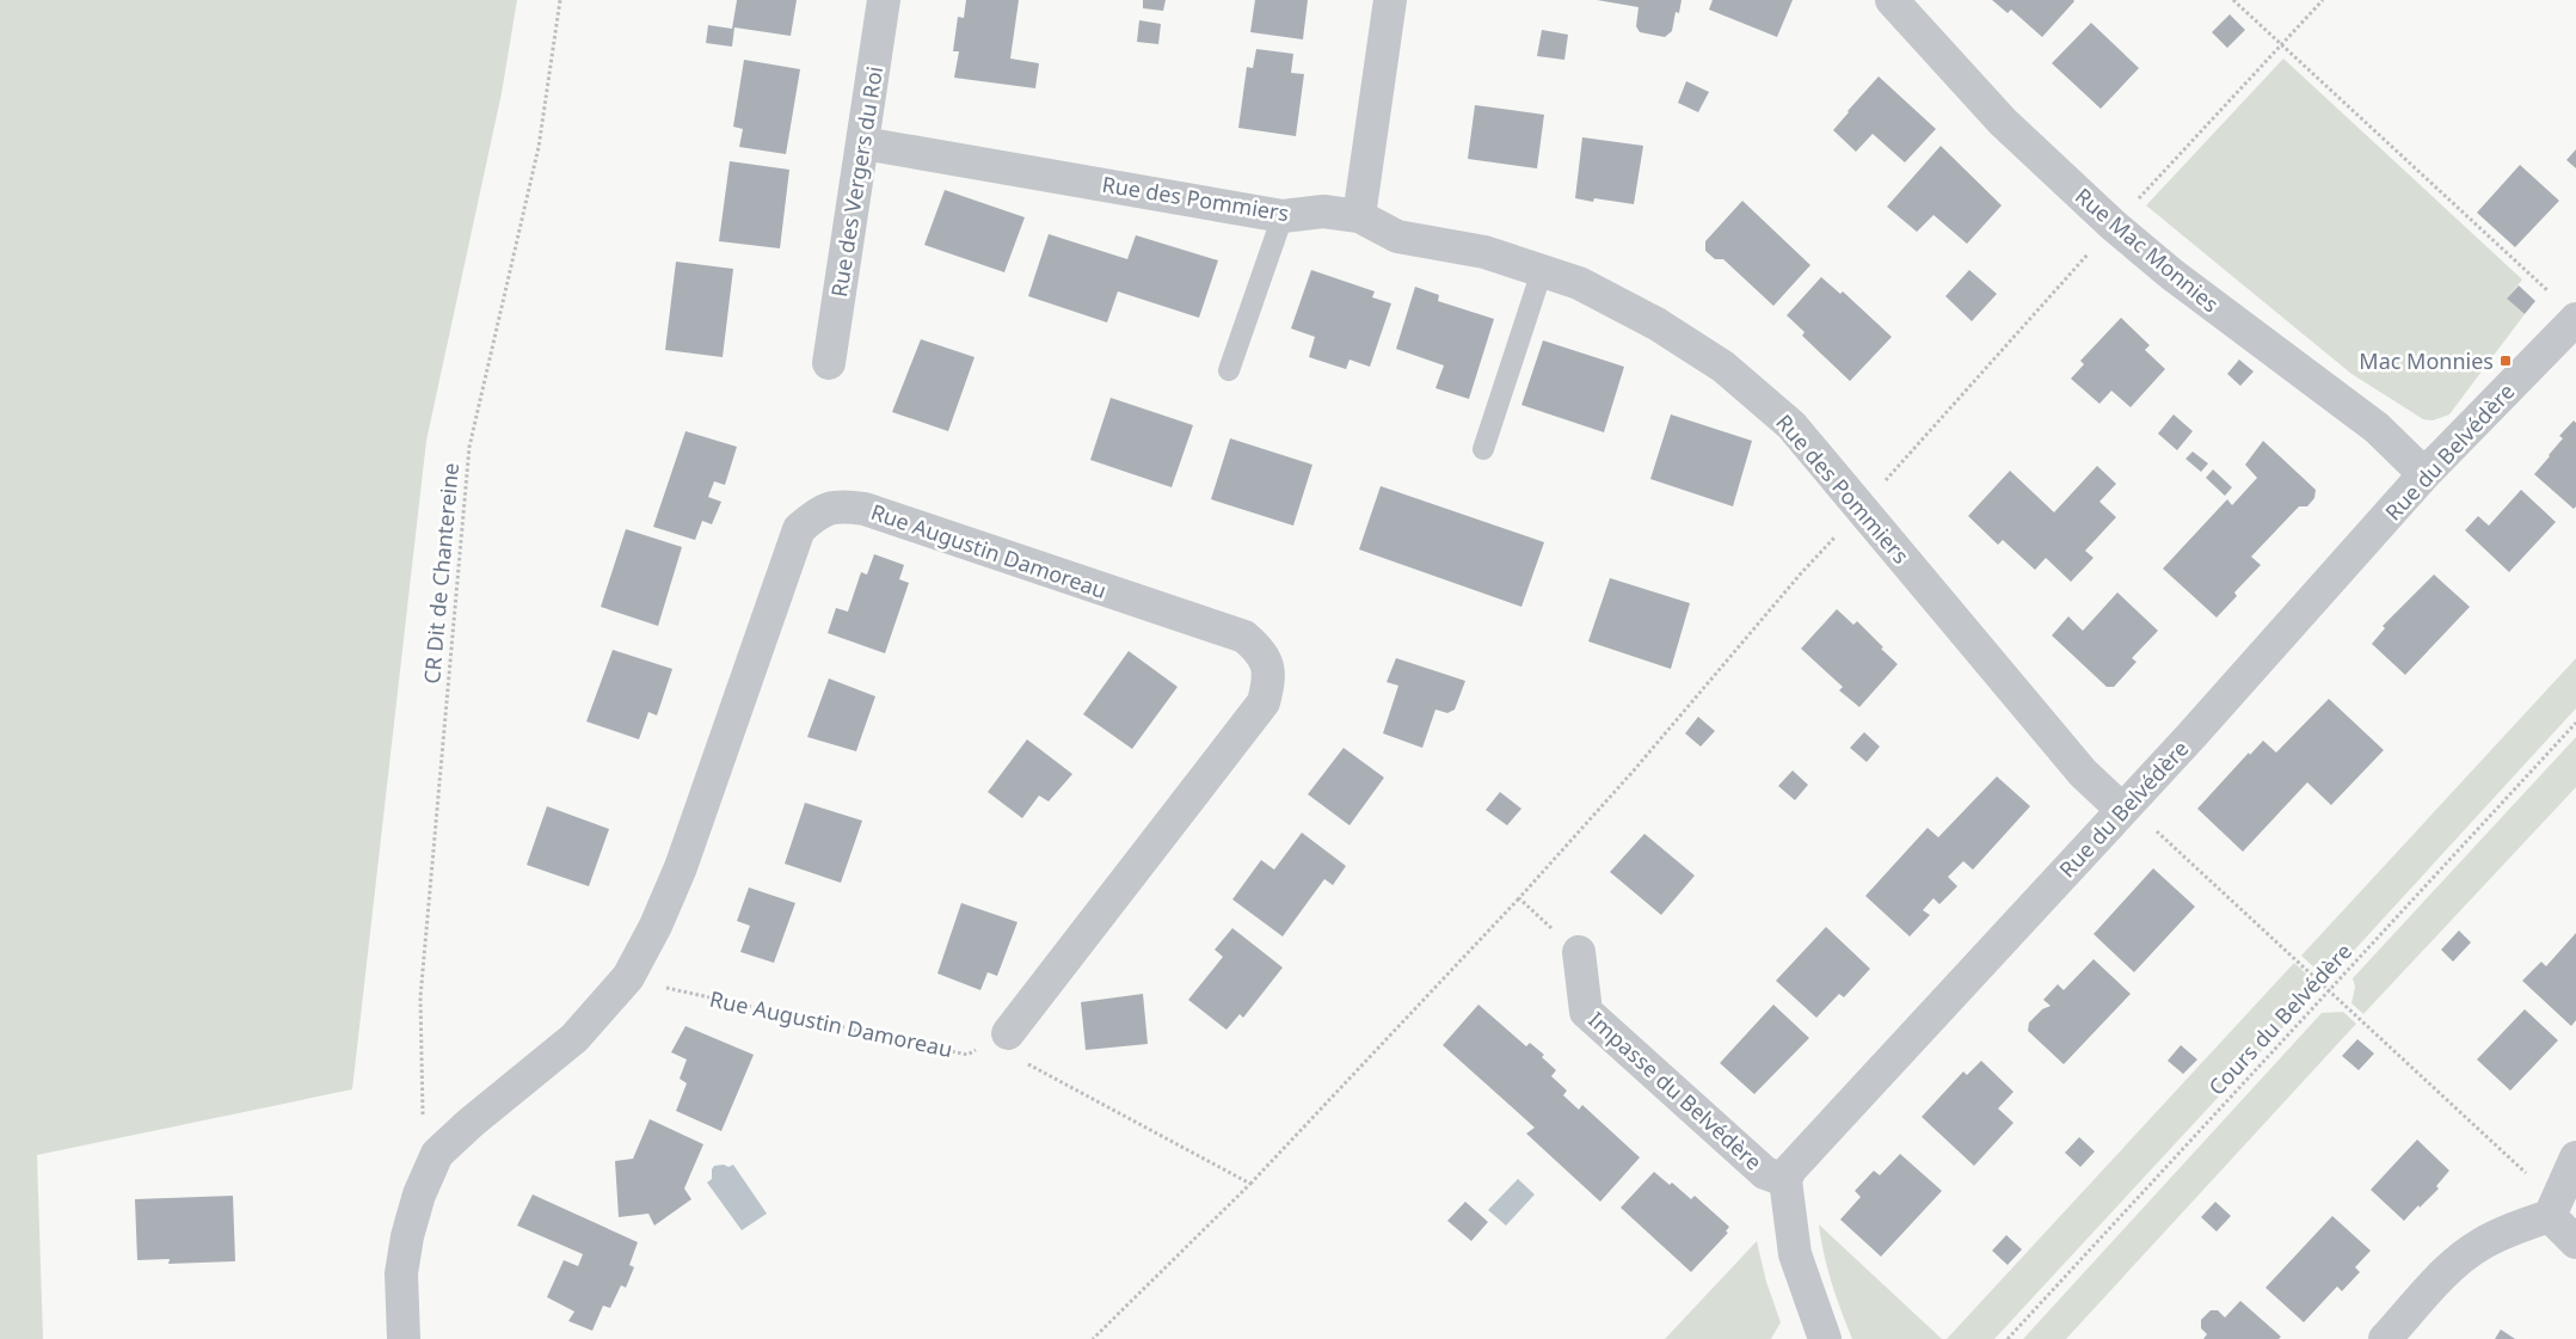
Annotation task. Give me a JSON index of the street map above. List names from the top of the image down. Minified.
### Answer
{"streets":{"street":["Rue des Vergers du Roi","Rue des Pommiers","Rue Mac Monnies","Rue du Belvédère","Rue Augustin Damoreau","Impasse du Belvédère"],"path":["CR Dit de Chantereine","Cours du Belvédère"]},"crossings":[["Rue des Vergers du Roi","Rue des Pommiers"],["Rue des Pommiers","Rue du Belvédère"],["Rue Mac Monnies","Rue du Belvédère"],["Rue du Belvédère","Impasse du Belvédère"],["Rue Augustin Damoreau","CR Dit de Chantereine"]],"places":{"transit":["Mac Monnies"]}}
